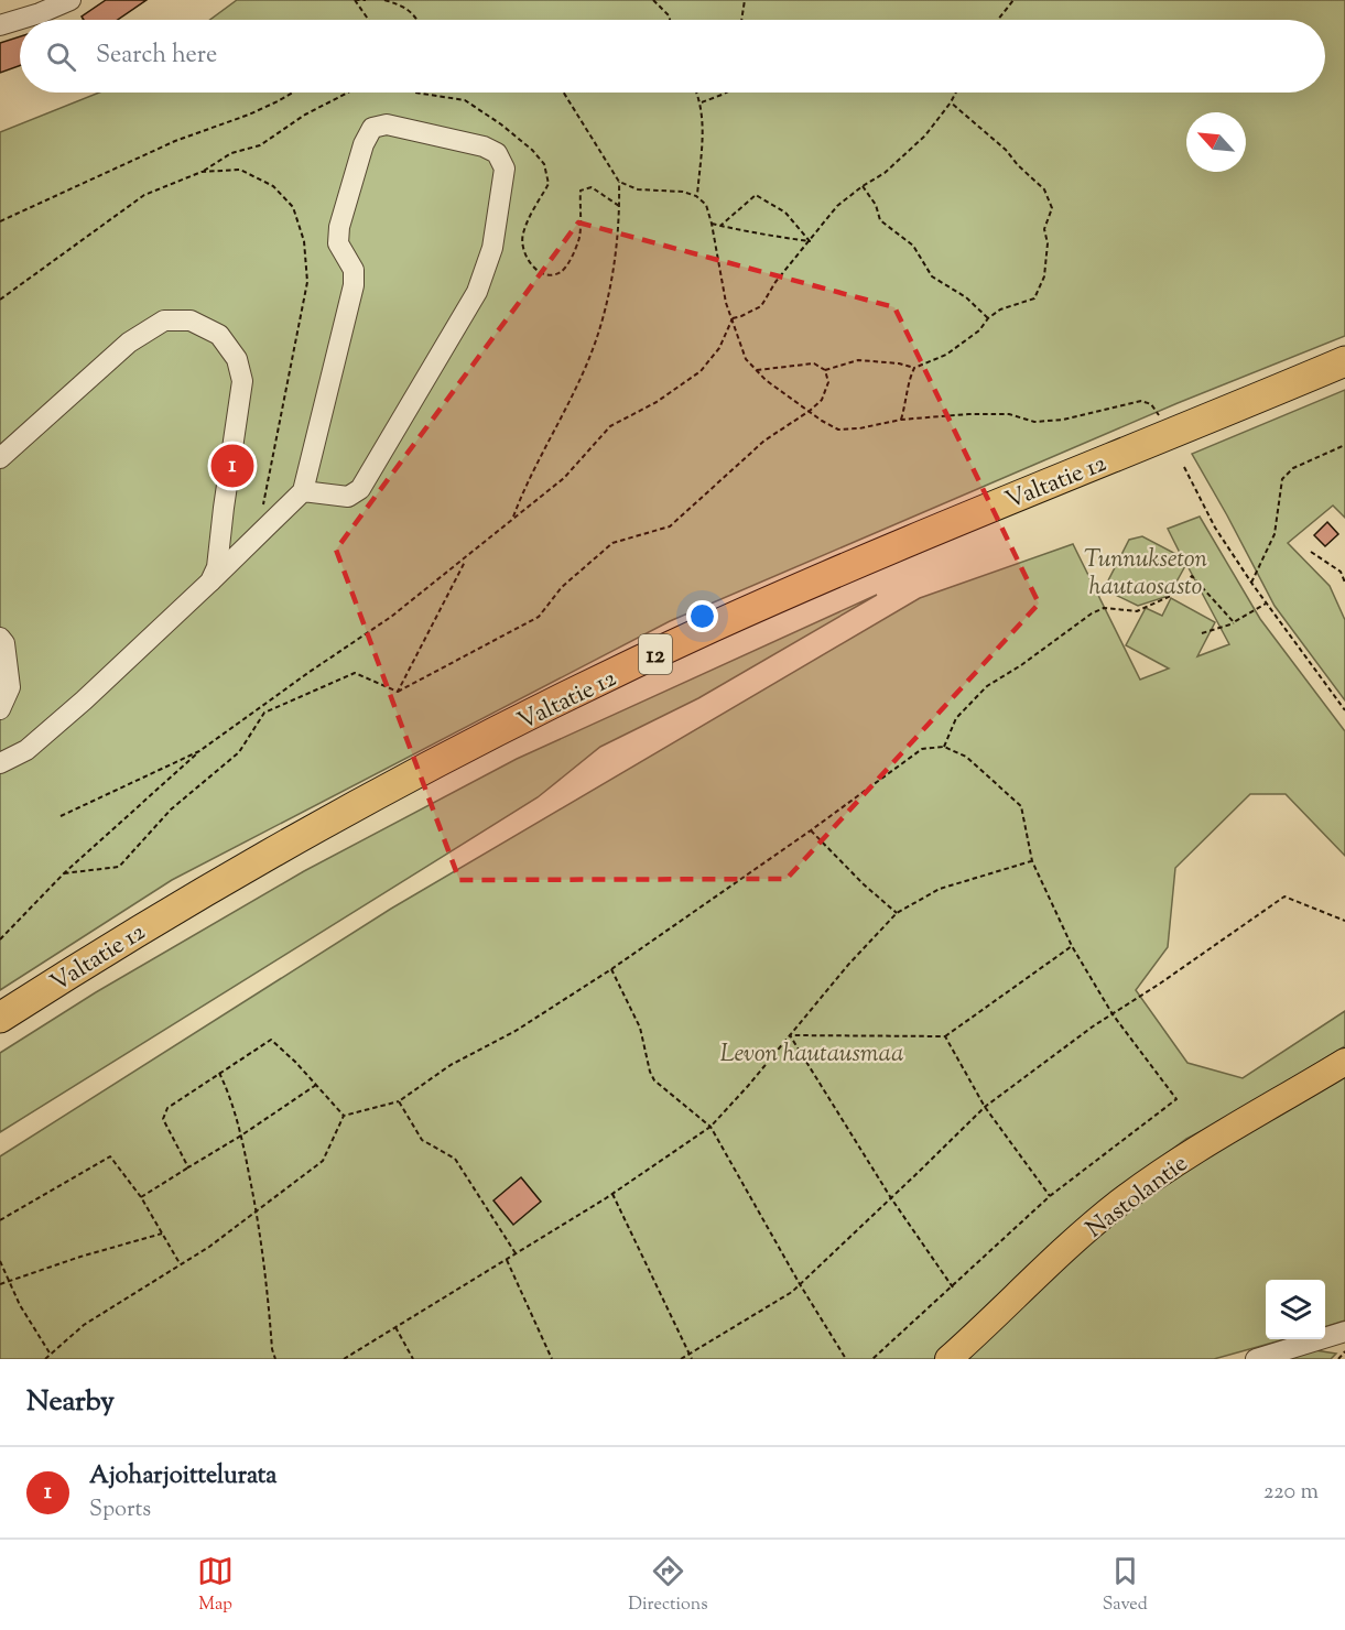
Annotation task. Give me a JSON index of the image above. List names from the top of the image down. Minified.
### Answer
{"streets":{"highway":["Valtatie 12","12"],"main road":["Nastolantie"]},"parks":["Tunnukseton hautaosasto","Levon hautausmaa"],"north":"top left","page":{"search":"Search here","pins":"1","heading":"Nearby","list":[{"mark":"1","name":"Ajoharjoittelurata","note":"Sports","value":"220 m"}],"nav":["Map","Directions","Saved"]}}
